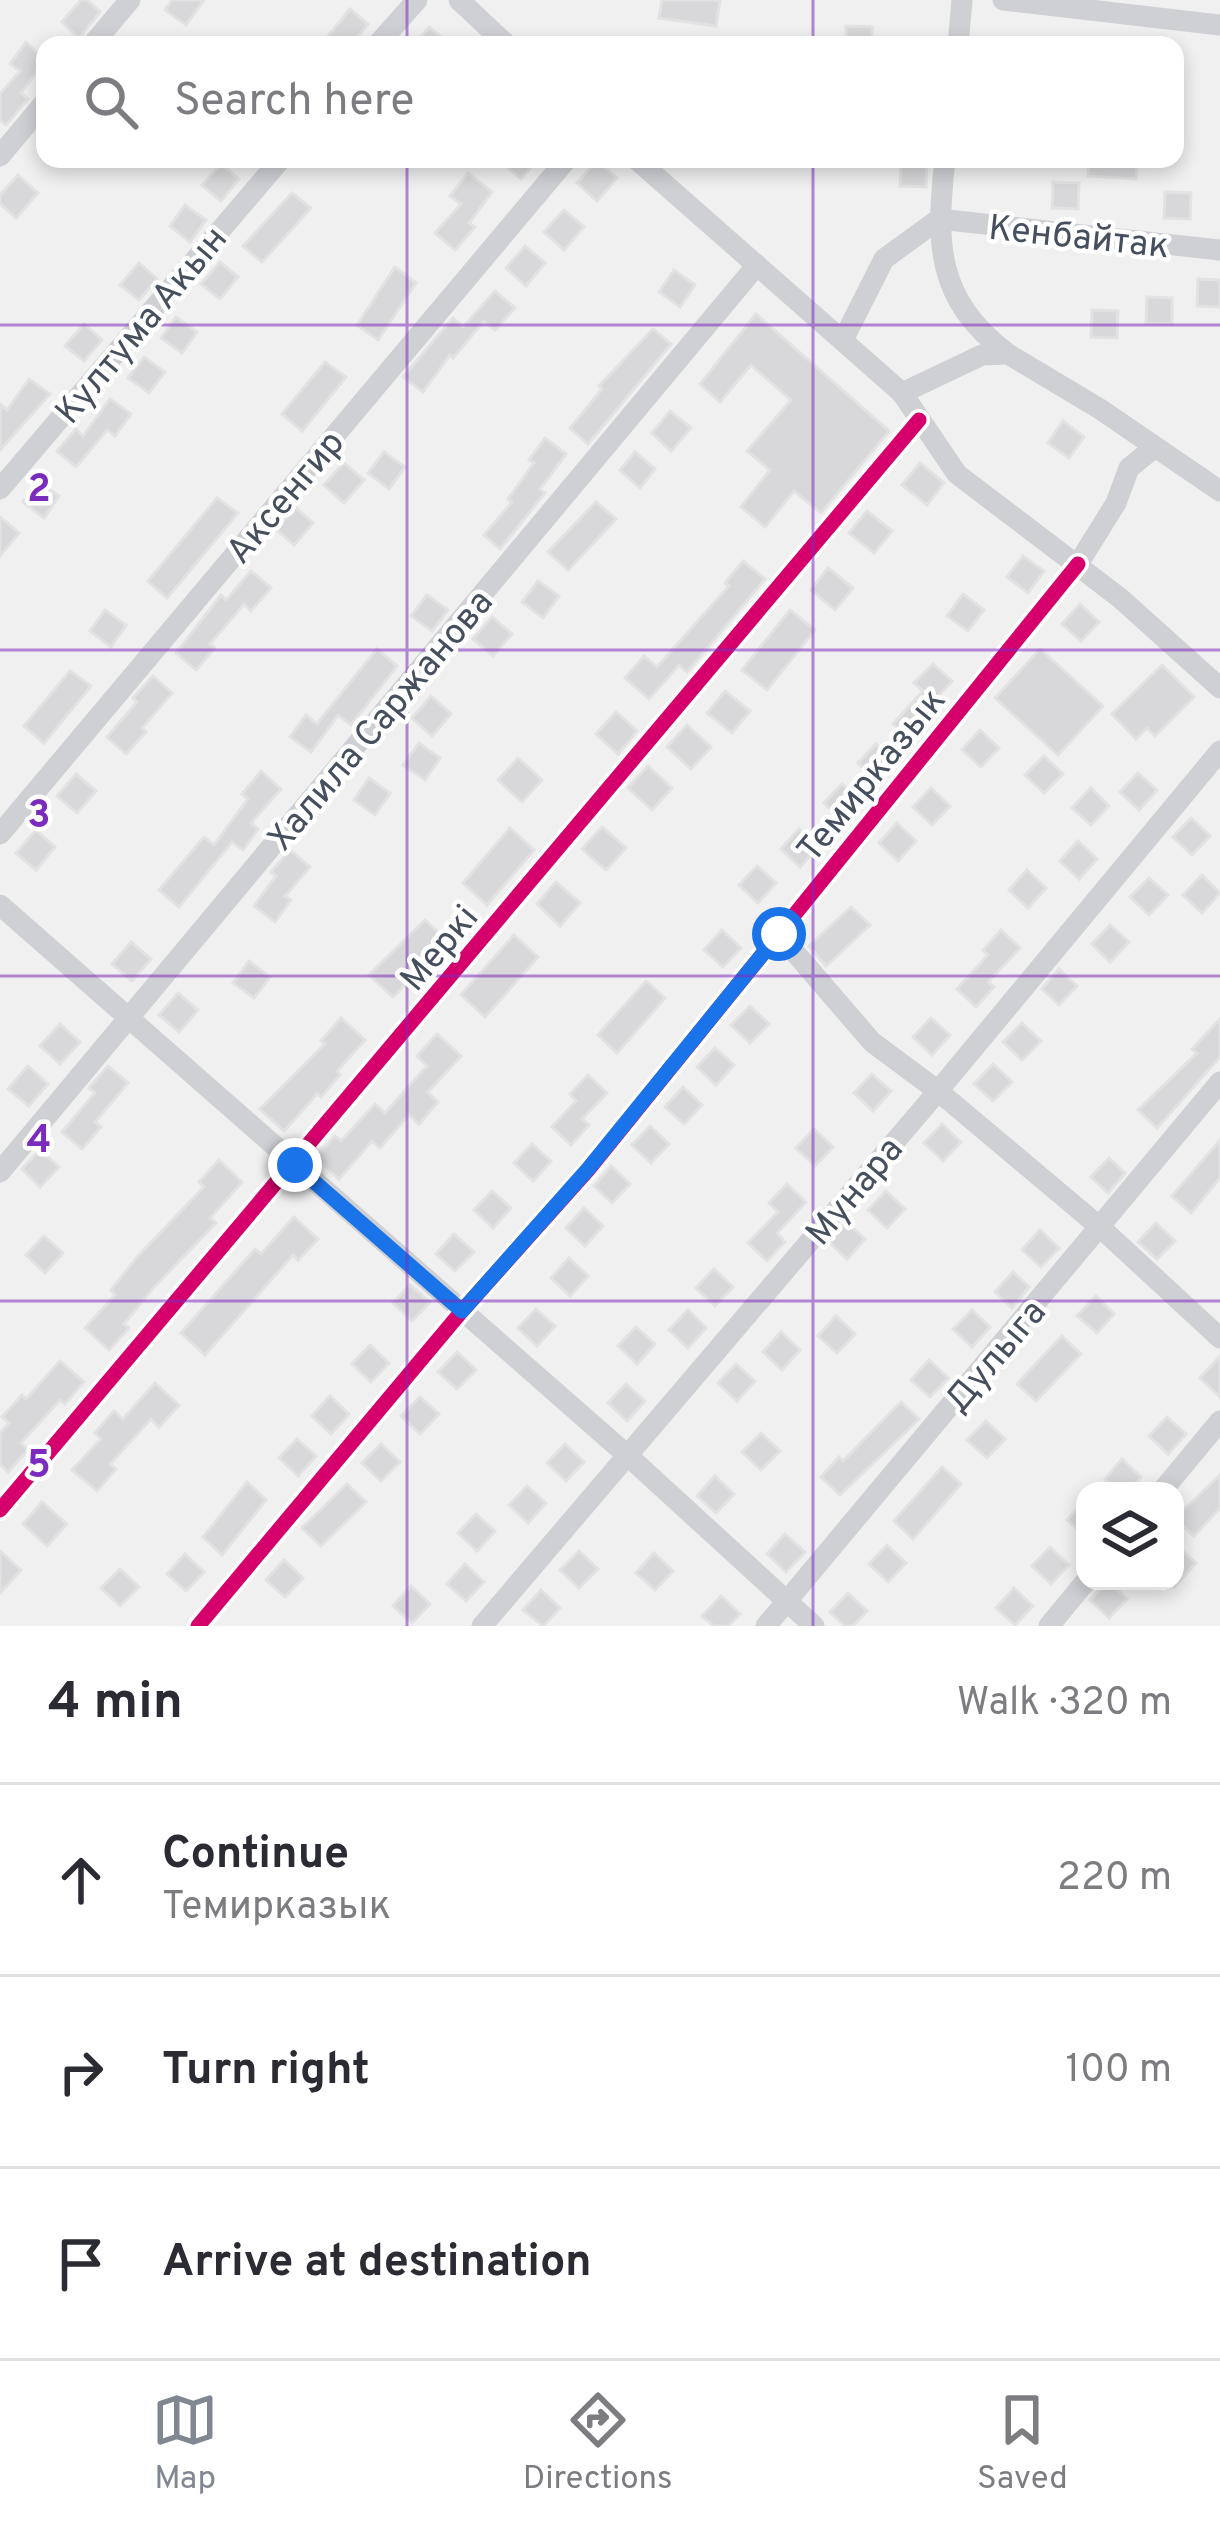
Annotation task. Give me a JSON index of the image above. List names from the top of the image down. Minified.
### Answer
{"streets":{"street":["Кенбайтак","Култума Акын","Аксенгир","Халила Саржанова","Темирказык","Меркі","Мунара","Дулыга"]},"page":{"search":"Search here","heading":["4 min","Walk · 320 m"],"list":[["Continue","Темирказык","220 m"],["Turn right","100 m"],"Arrive at destination"],"nav":["Map","Directions","Saved"]},"grid":{"rows":["2","3","4","5"]}}
